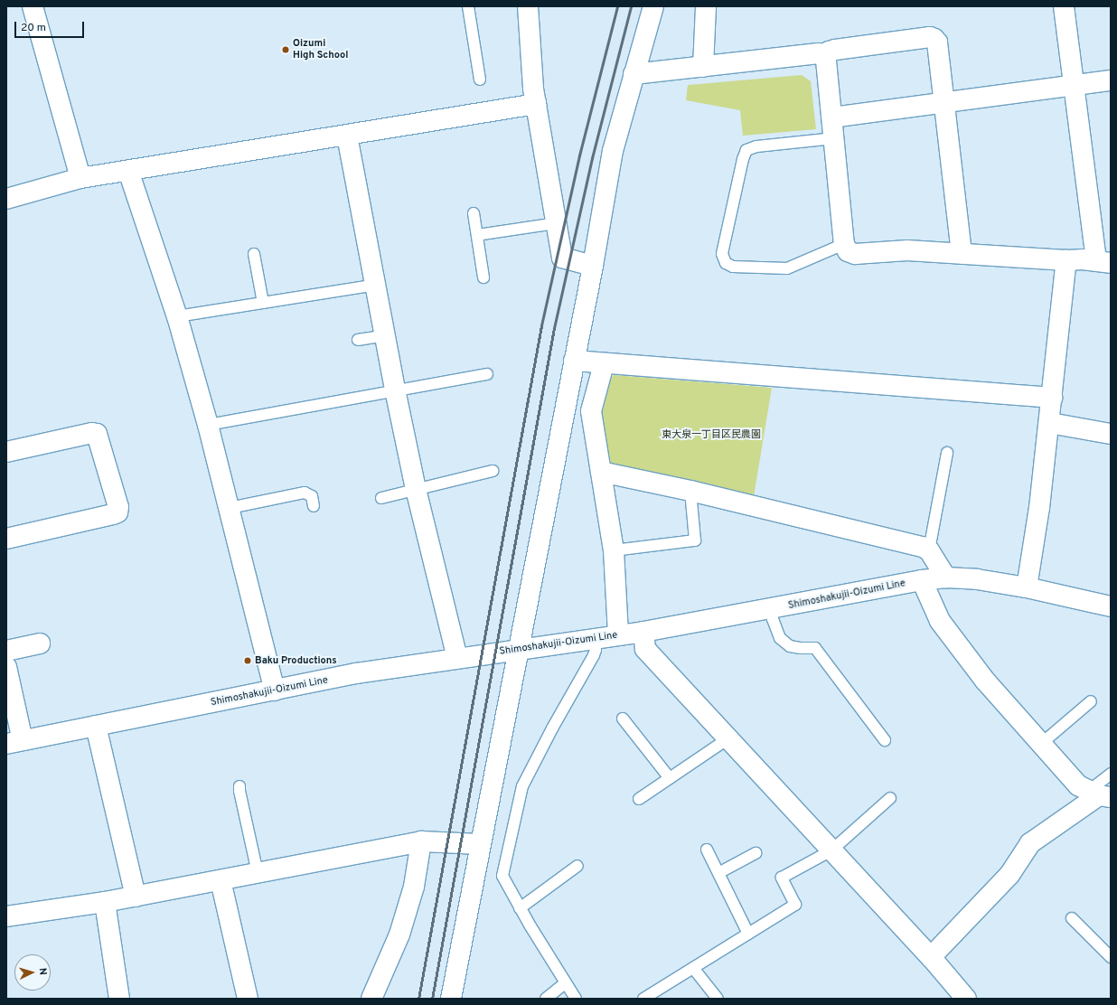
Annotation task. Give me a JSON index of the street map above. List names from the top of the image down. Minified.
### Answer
{"streets":{"street":["Shimoshakujii-Oizumi Line"]},"parks":["東大泉一丁目区民農園"],"places":["Oizumi High School","Baku Productions"],"scale_bar":"20 m","north":"right"}
